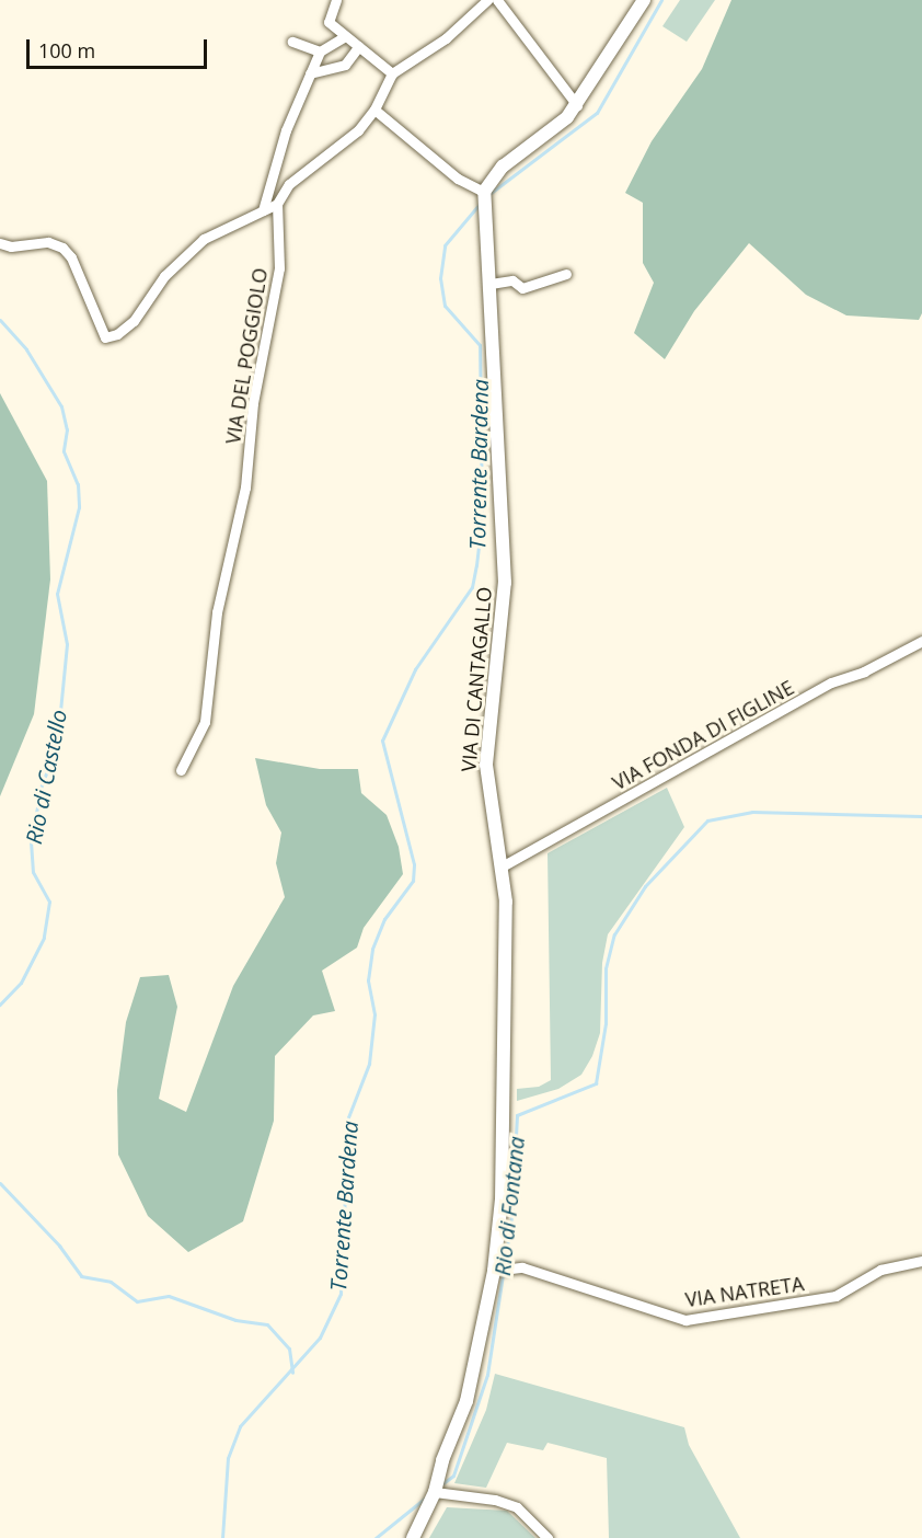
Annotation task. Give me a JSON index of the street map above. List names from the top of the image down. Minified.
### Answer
{"streets":{"street":["VIA DEL POGGIOLO","VIA DI CANTAGALLO","VIA FONDA DI FIGLINE","VIA NATRETA"]},"crossings":[["VIA DI CANTAGALLO","VIA FONDA DI FIGLINE"],["VIA DI CANTAGALLO","VIA NATRETA"]],"water":["Torrente Bardena","Rio di Castello","Rio di Fontana"],"scale_bar":"100 m"}
